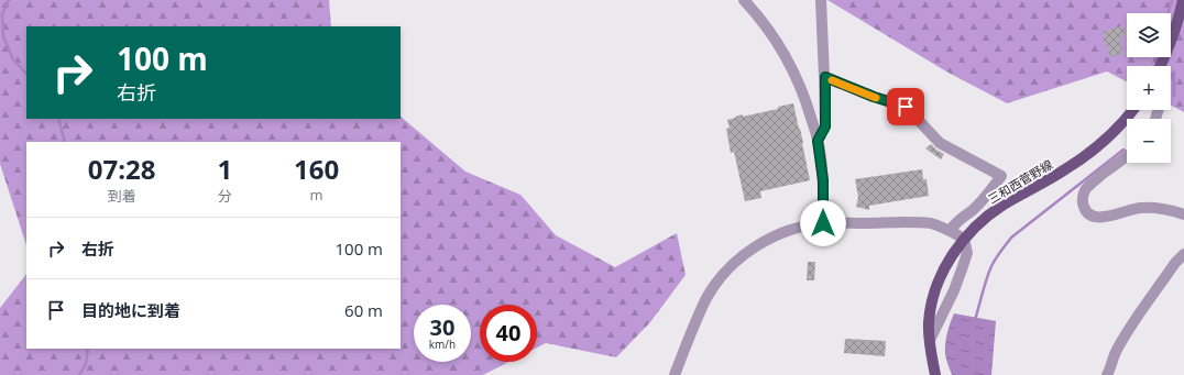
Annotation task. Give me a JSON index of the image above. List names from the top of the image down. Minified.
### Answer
{"streets":{"main road":["三和西菅野線"]},"page":{"map_buttons":["+","−"],"turn":["100 m","右折"],"eta":["07:28","到着","1","分","160","m"],"list":[{"name":"右折","value":"100 m"},{"name":"目的地に到着","value":"60 m"}],"speed":"30 km/h","limit":"40"}}
